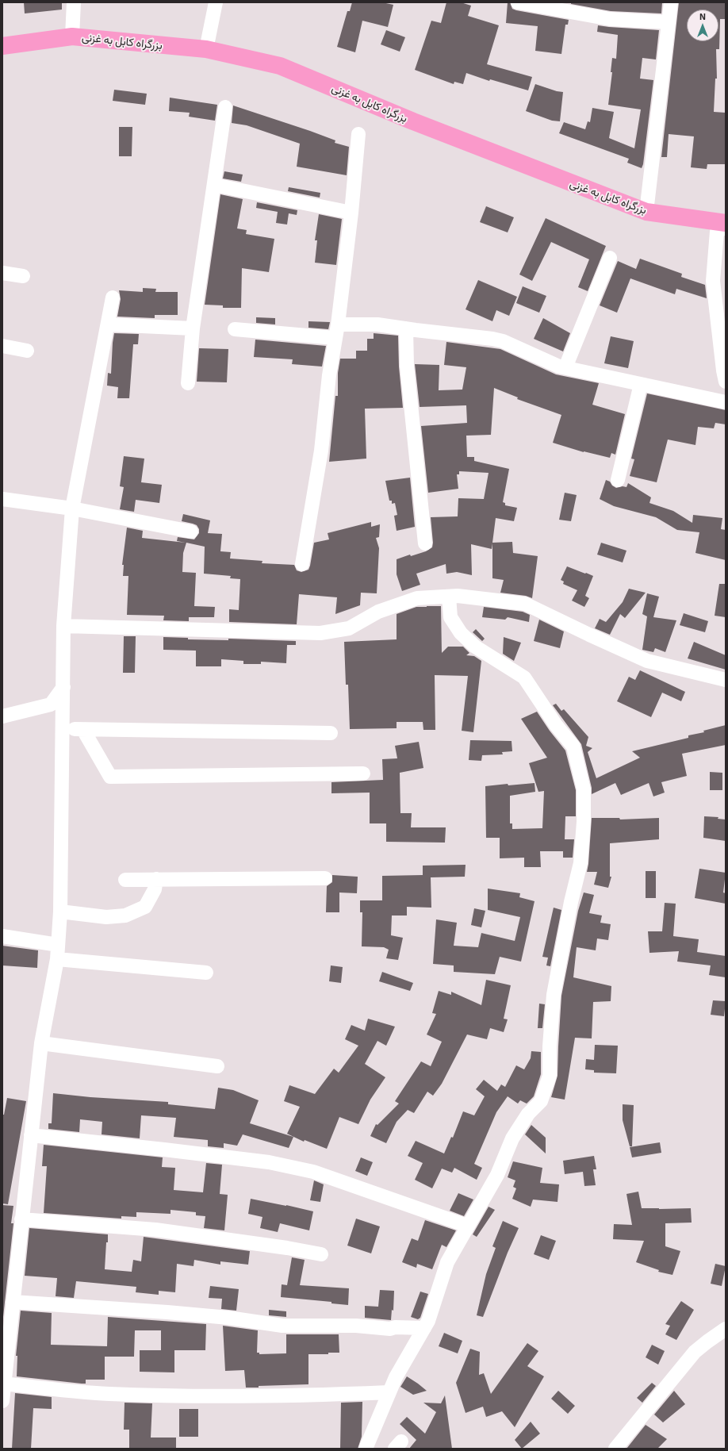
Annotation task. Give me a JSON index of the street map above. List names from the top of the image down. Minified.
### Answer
{"streets":{"highway":["بزرگراه کابل به غزنی"]},"north":"top"}
